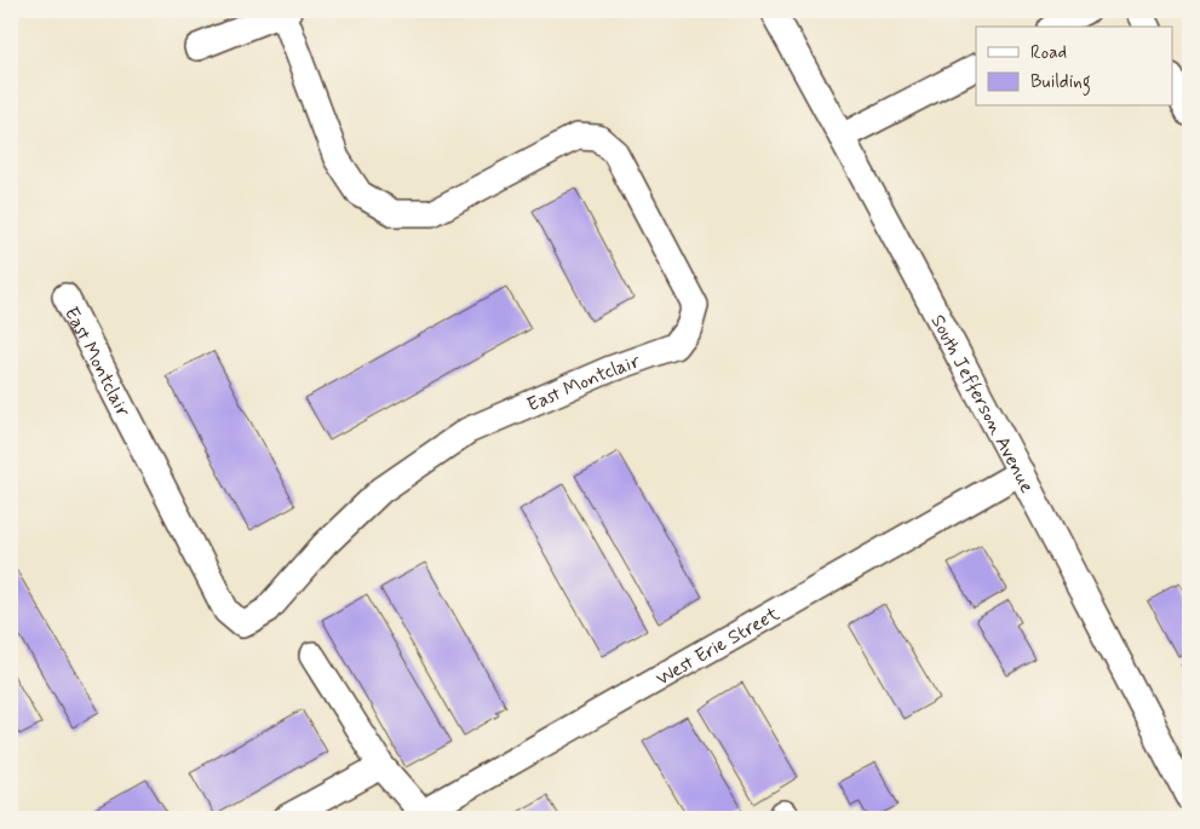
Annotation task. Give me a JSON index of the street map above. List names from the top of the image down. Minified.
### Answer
{"streets":{"street":["East Montclair","South Jefferson Avenue","West Erie Street"]},"crossings":[["South Jefferson Avenue","West Erie Street"]],"legend":["Road","Building"]}
